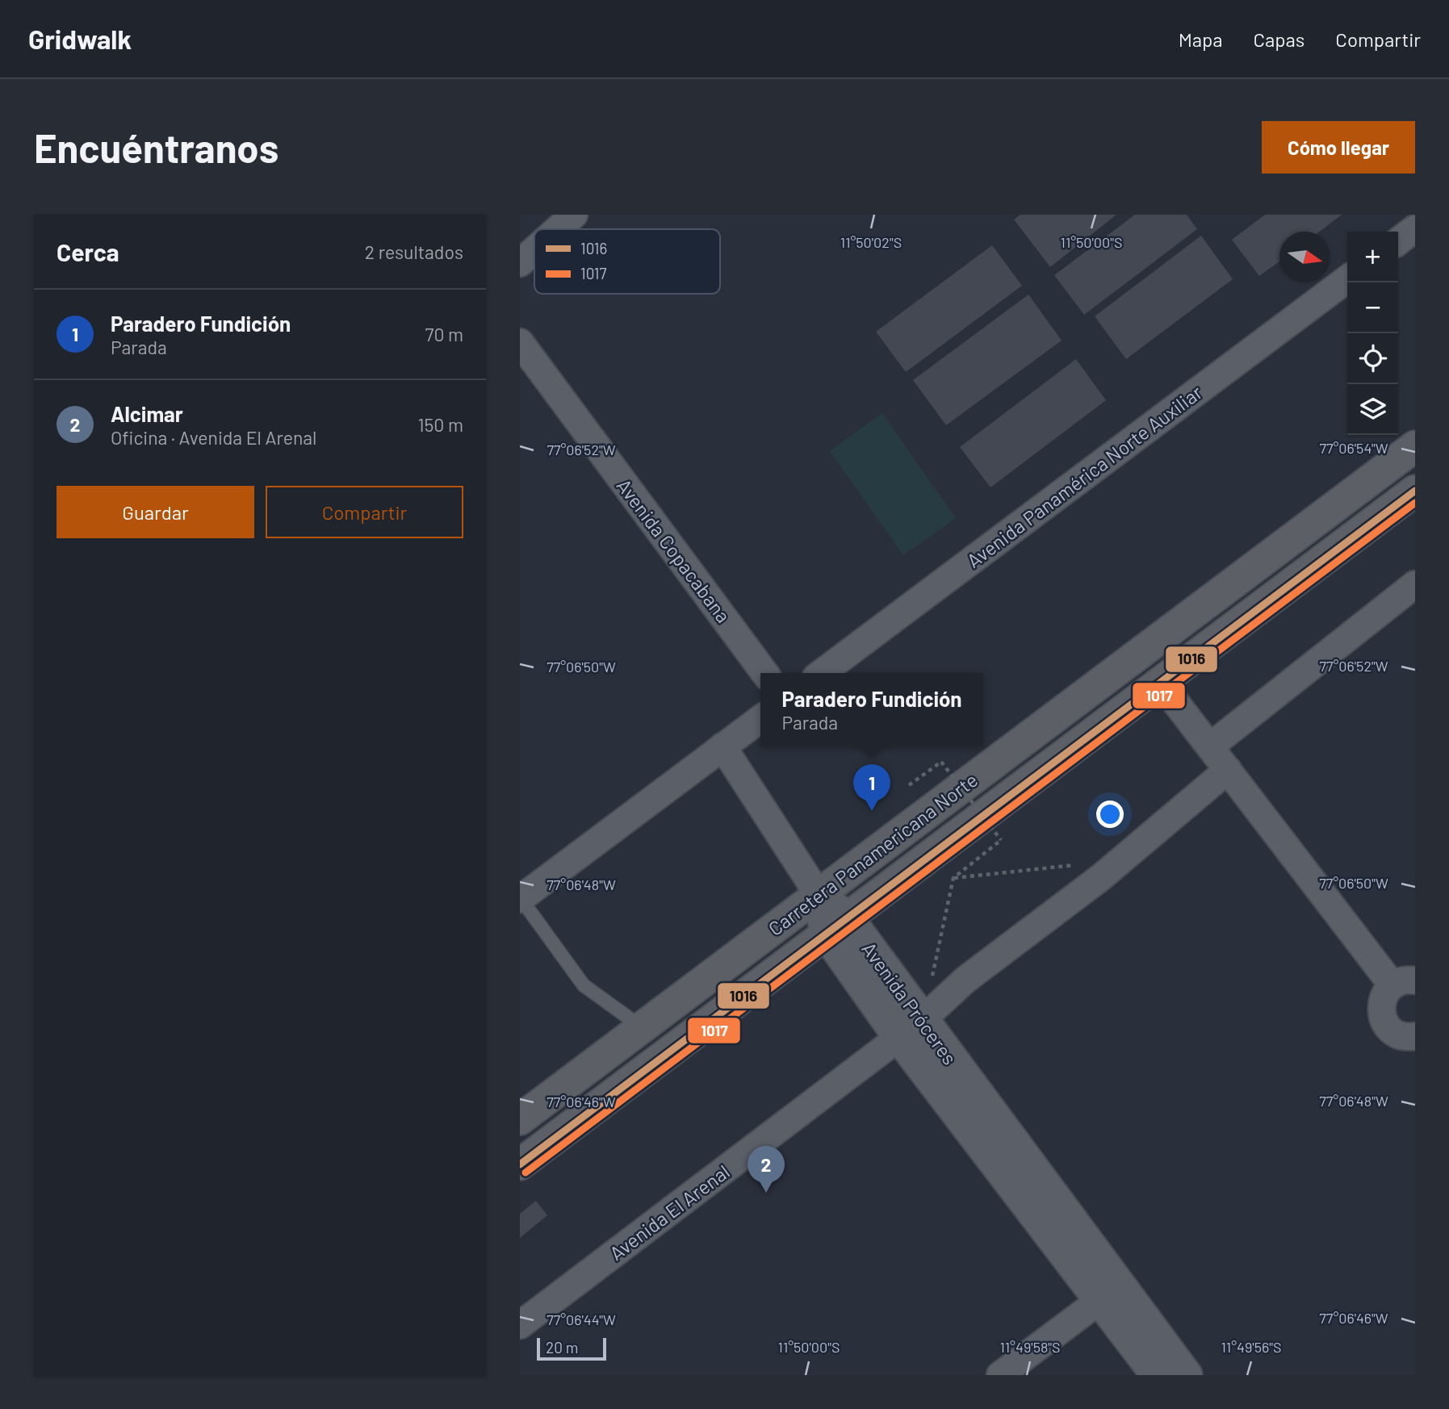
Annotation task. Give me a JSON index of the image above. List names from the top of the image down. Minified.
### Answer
{"streets":{"highway":["Carretera Panamericana Norte"],"street":["Avenida Panamérica Norte Auxiliar","Avenida Copacabana","Avenida Próceres","Avenida El Arenal"]},"crossings":[["Carretera Panamericana Norte","Avenida Próceres"],["Avenida Próceres","Avenida El Arenal"]],"lines":["transit line 1016","transit line 1017"],"legend":["1016","1017"],"scale_bar":"20 m","north":"right","page":{"header":"Gridwalk","nav":["Mapa","Capas","Compartir"],"buttons":["Cómo llegar",["Guardar","Compartir"]],"title":"Encuéntranos","heading":["Cerca","2 resultados"],"map_buttons":["+","−"],"list":[{"mark":"1","name":"Paradero Fundición","note":"Parada","value":"70 m"},{"mark":"2","name":"Alcimar","note":"Oficina · Avenida El Arenal","value":"150 m"}],"popup":["Paradero Fundición","Parada"],"pins":["1","2"],"scale":"20 m"},"coordinates":["11°50'02\"S","11°50'00\"S","77°06'54\"W","77°06'52\"W","77°06'50\"W","77°06'48\"W","77°06'46\"W","77°06'44\"W","11°49'58\"S","11°49'56\"S"]}
